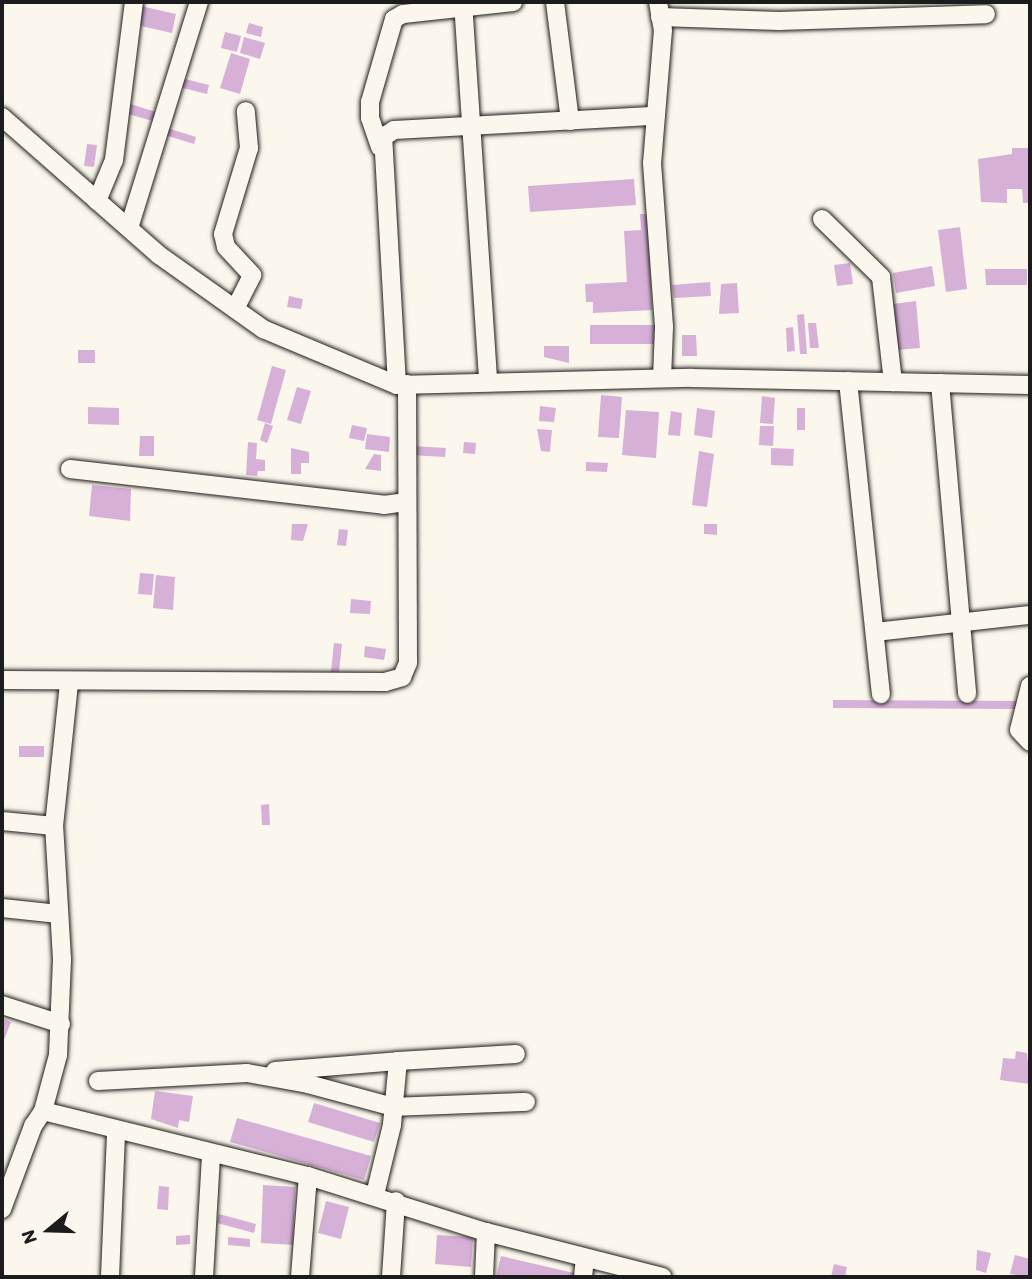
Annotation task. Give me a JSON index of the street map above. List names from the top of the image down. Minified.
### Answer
{"north":"left"}
